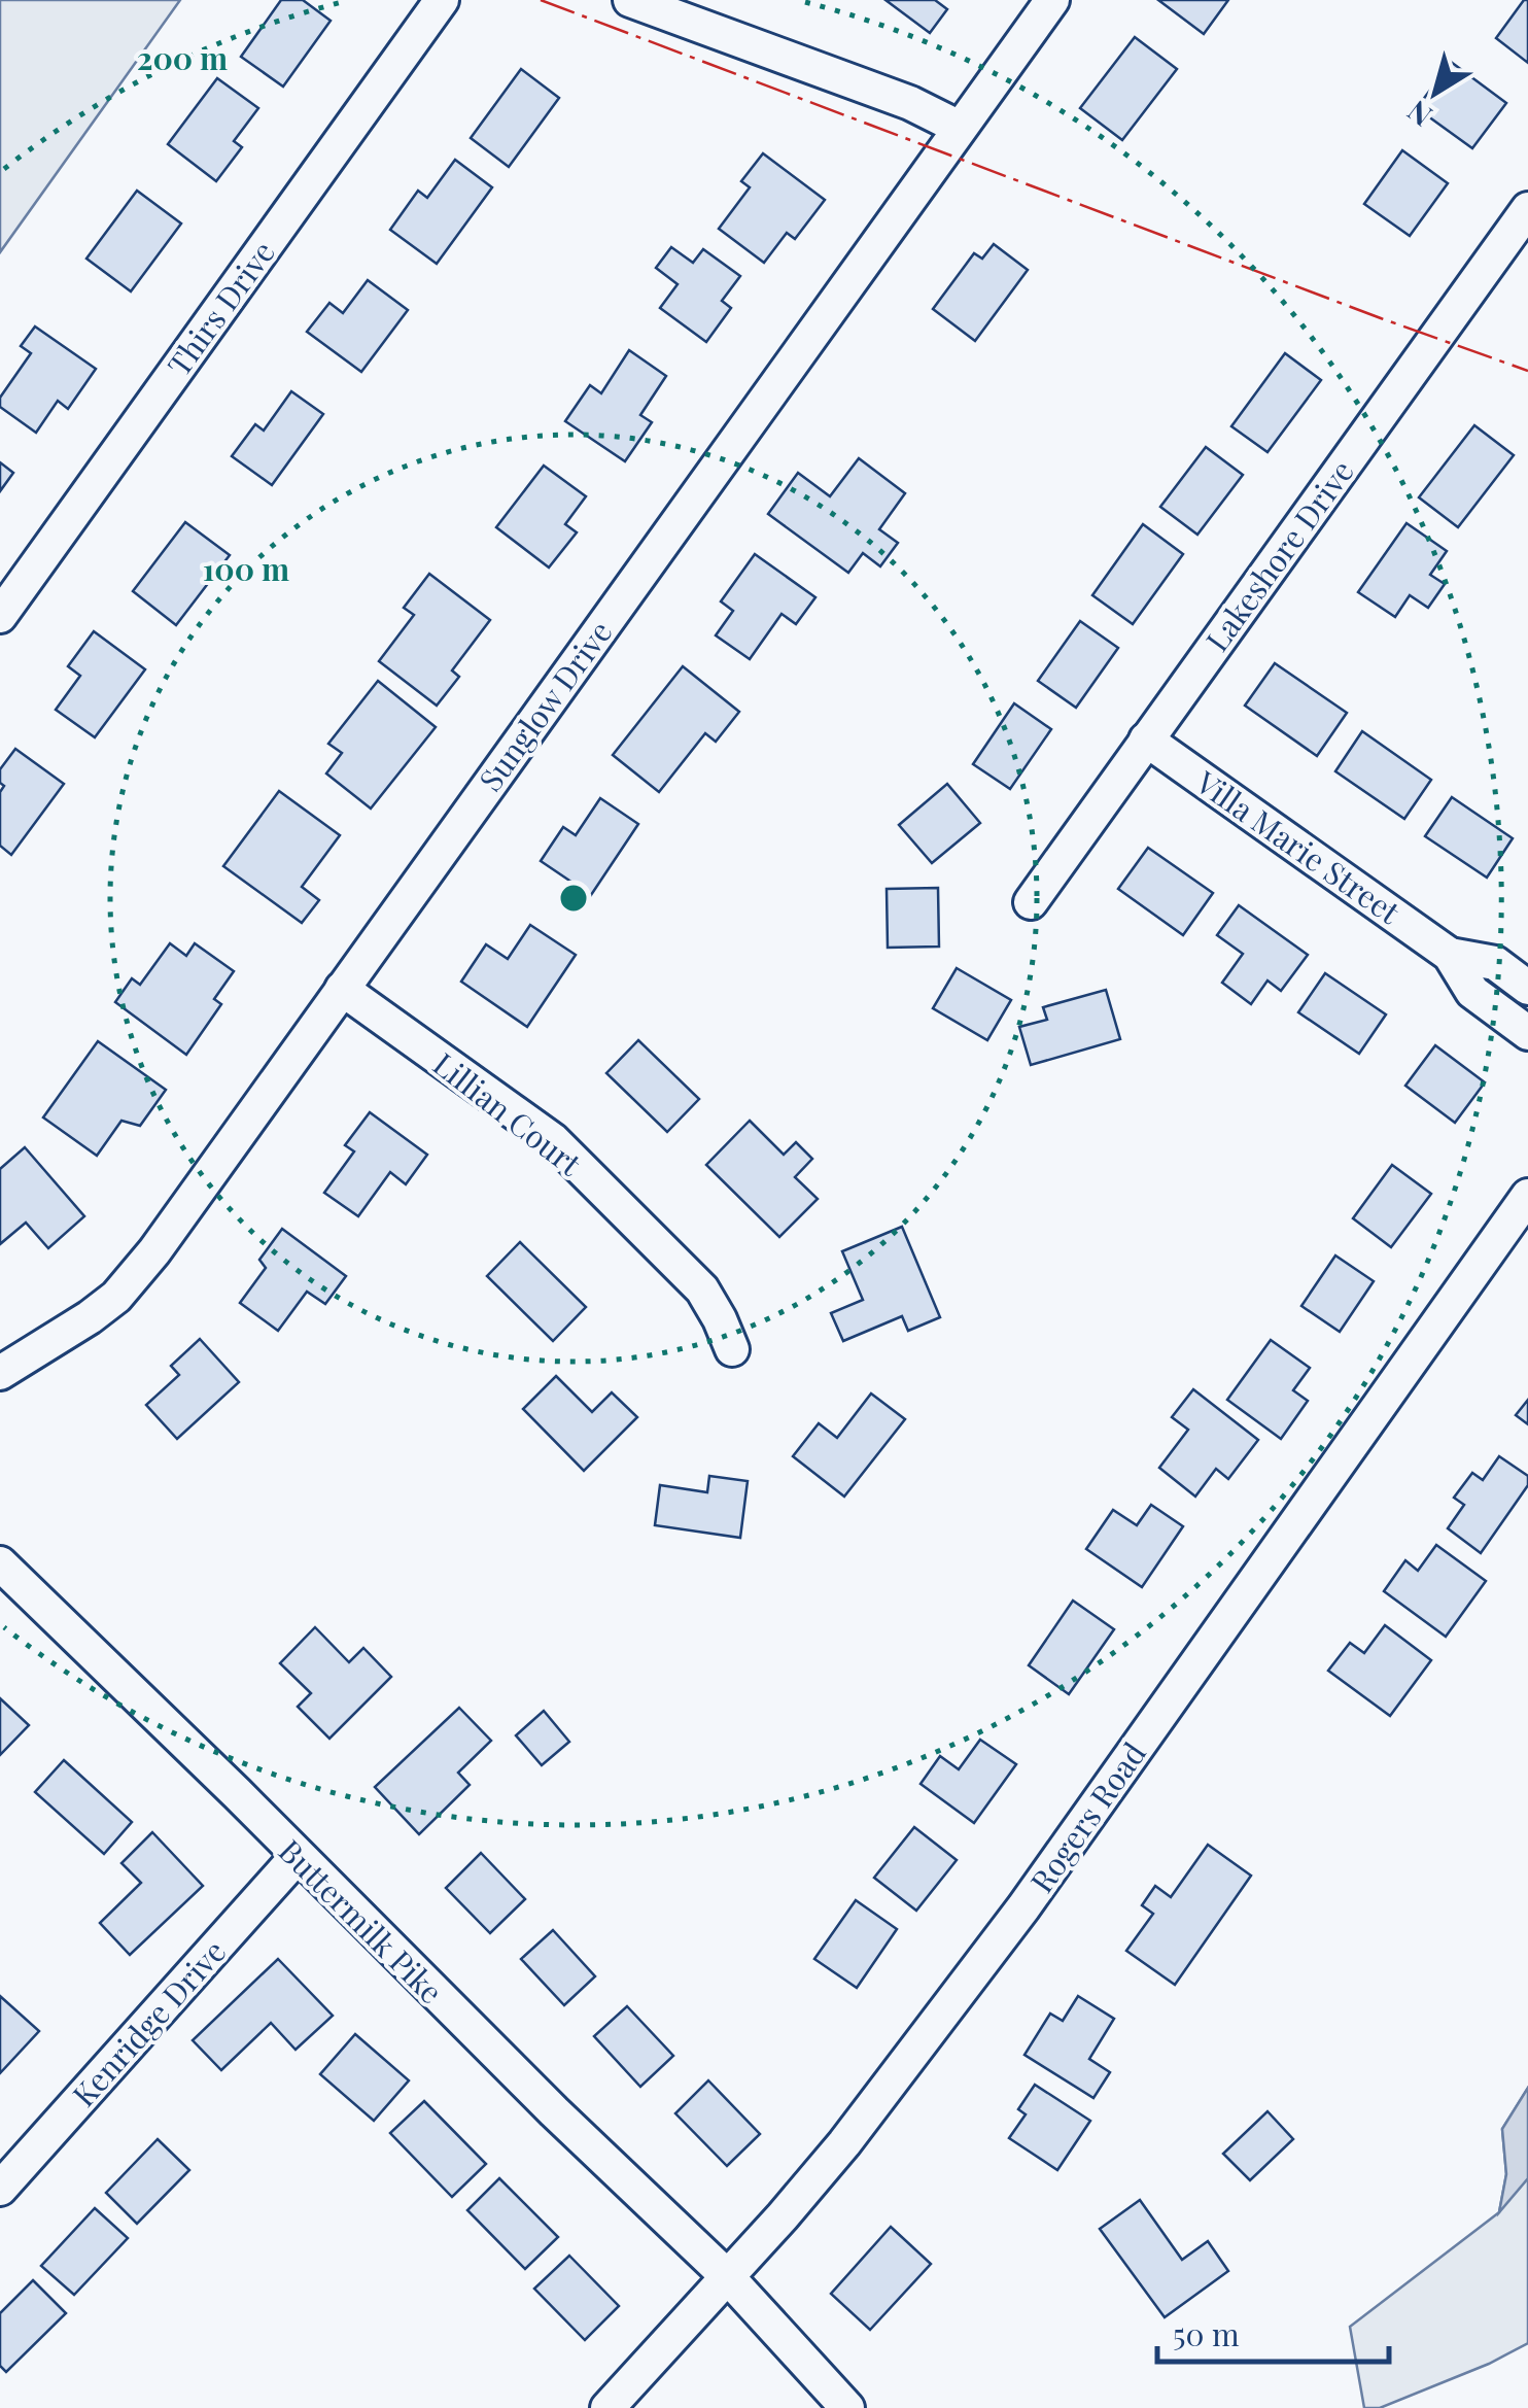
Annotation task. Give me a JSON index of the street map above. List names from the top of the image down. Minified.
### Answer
{"streets":{"street":["Thirs Drive","Lakeshore Drive","Sunglow Drive","Villa Marie Street","Lillian Court","Rogers Road","Buttermilk Pike","Kenridge Drive"]},"crossings":[["Lakeshore Drive","Villa Marie Street"],["Sunglow Drive","Lillian Court"],["Rogers Road","Buttermilk Pike"],["Buttermilk Pike","Kenridge Drive"]],"scale_bar":"50 m","north":"bottom left","rings":["200 m","100 m"]}
